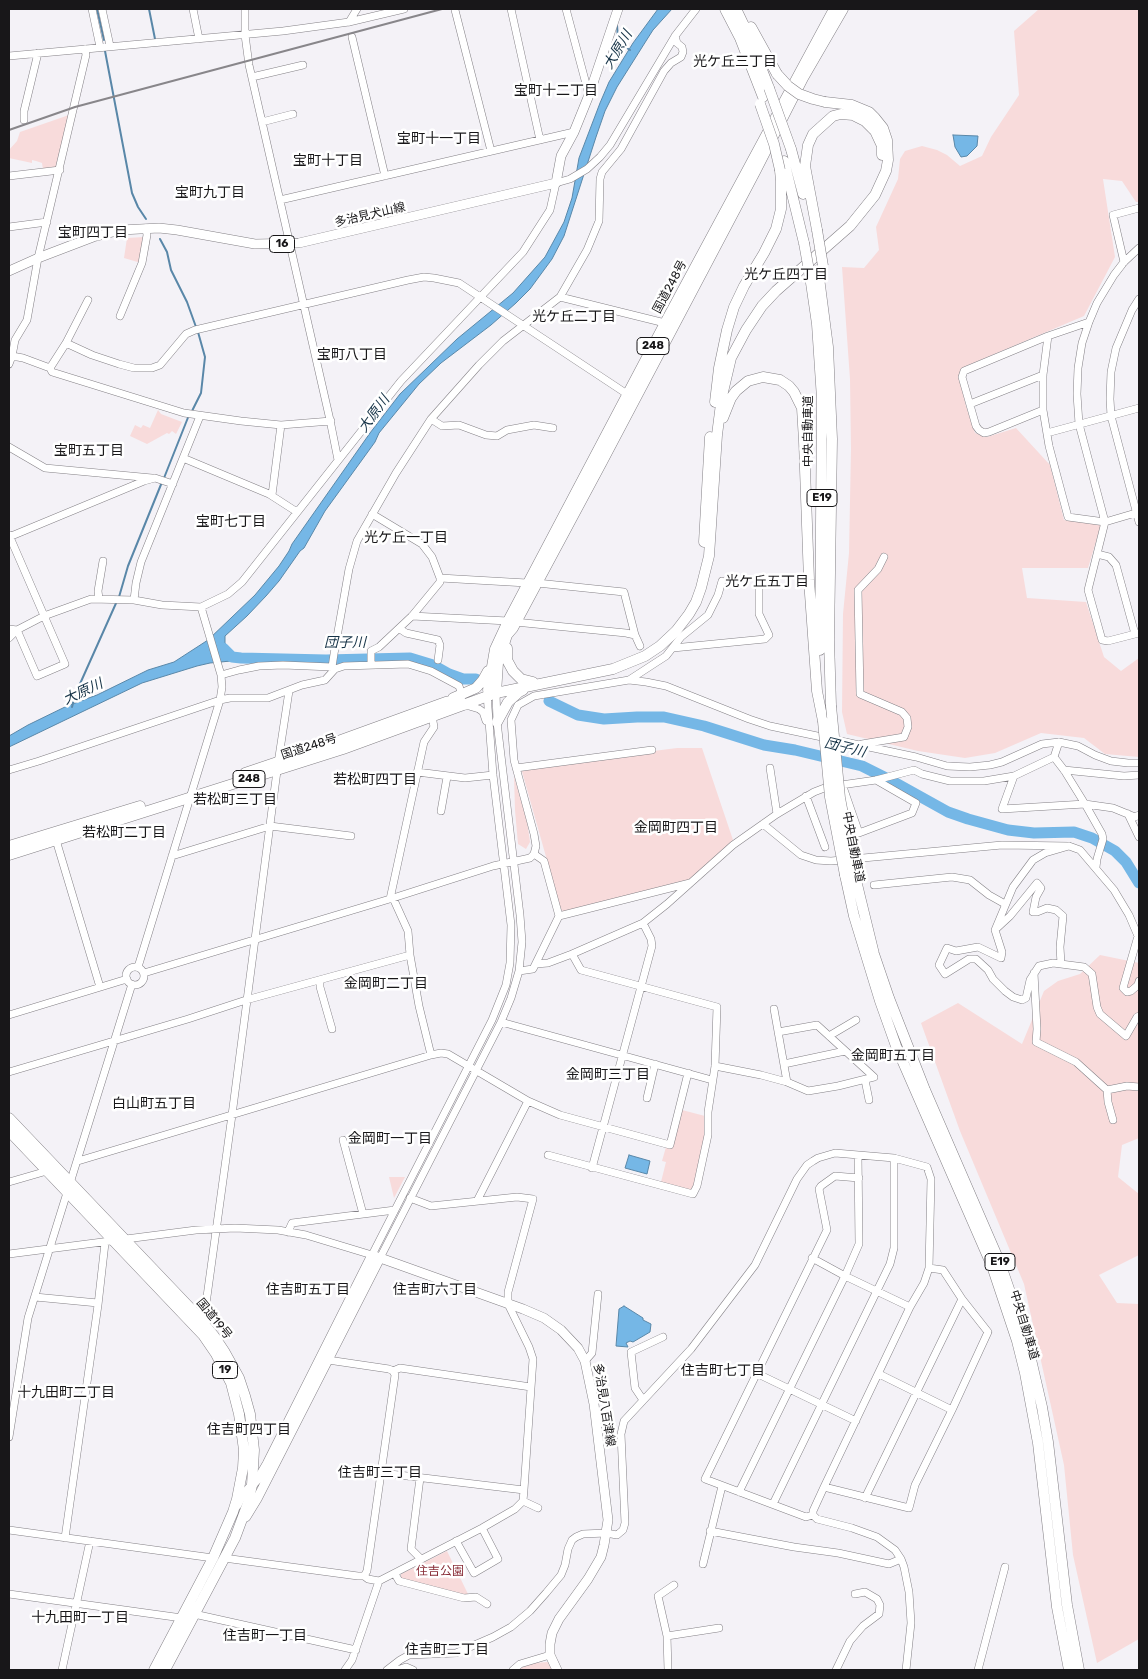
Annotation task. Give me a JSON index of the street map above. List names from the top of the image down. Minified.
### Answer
{"streets":{"highway":["国道248号","248","中央自動車道","E19","国道19号","19"],"main road":["多治見犬山線","16","多治見八百津線"]},"crossings":[["国道248号","248"]],"districts":["光ケ丘三丁目","宝町十二丁目","宝町十一丁目","宝町十丁目","宝町九丁目","宝町四丁目","光ケ丘四丁目","光ケ丘二丁目","宝町八丁目","宝町五丁目","宝町七丁目","光ケ丘一丁目","光ケ丘五丁目","若松町四丁目","若松町三丁目","金岡町四丁目","若松町二丁目","金岡町二丁目","金岡町五丁目","金岡町三丁目","白山町五丁目","金岡町一丁目","住吉町五丁目","住吉町六丁目","住吉町七丁目","十九田町二丁目","住吉町四丁目","住吉町三丁目","十九田町一丁目","住吉町一丁目","住吉町二丁目"],"water":["大原川","団子川"],"parks":["住吉公園"]}
